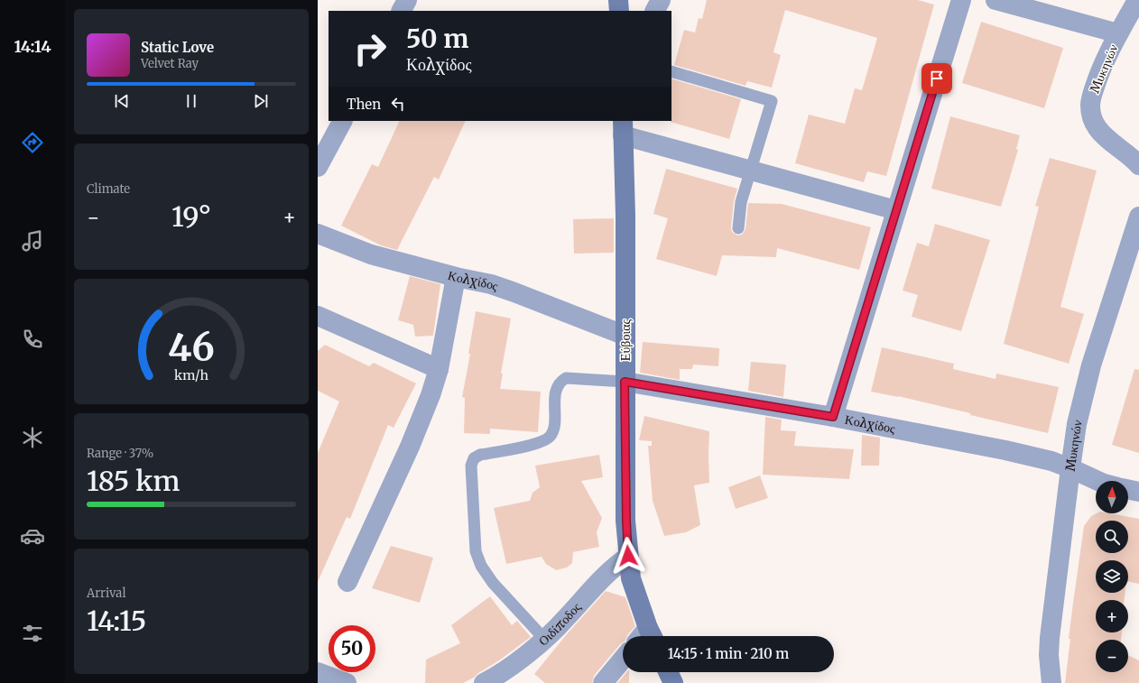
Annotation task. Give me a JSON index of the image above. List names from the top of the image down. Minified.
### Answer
{"streets":{"main road":["Εύβοιας"],"street":["Μυκηνών","Κολχίδος","Οιδίποδος"]},"crossings":[["Μυκηνών","Κολχίδος"],["Κολχίδος","Εύβοιας"],["Εύβοιας","Οιδίποδος"]],"north":"top","page":{"tabs":"14:14","turn":["50 m","Κολχίδος"],"song":["Static Love","Velvet Ray"],"then":"Then","tile":["Climate",["Range · 37%","185 km"],["Arrival","14:15"]],"heat":["−","19°","+"],"map_buttons":["+","−"],"limit":"50","trip":"14:15 · 1 min · 210 m","gauge":["46","km/h"]}}
